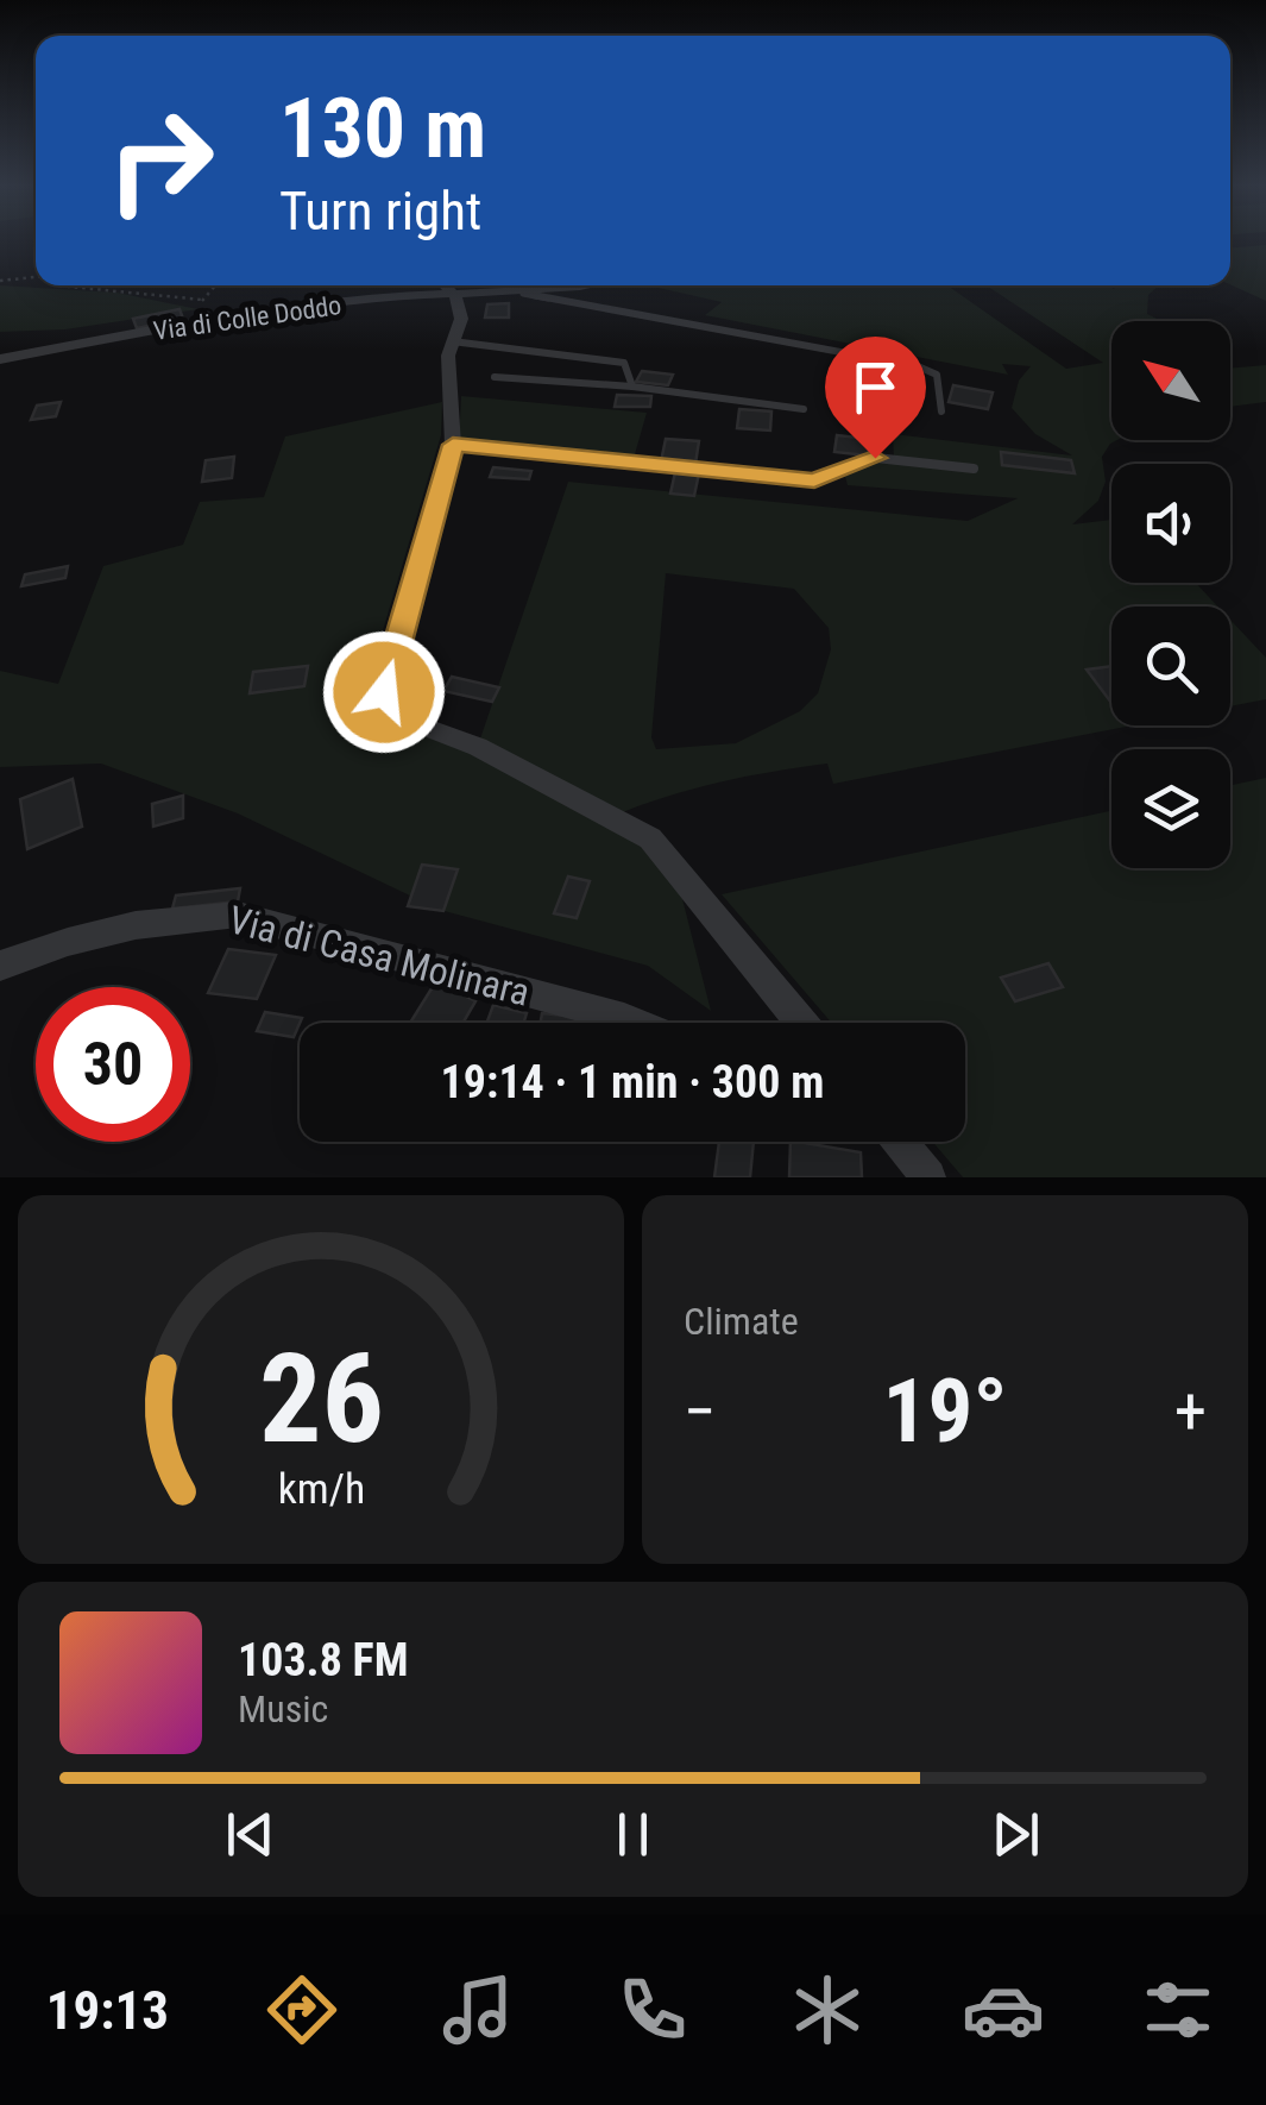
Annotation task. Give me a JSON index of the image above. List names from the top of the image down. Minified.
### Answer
{"streets":{"street":["Via di Colle Doddo","Via di Casa Molinara"]},"north":"top left","page":{"turn":["130 m","Turn right"],"limit":"30","trip":"19:14 · 1 min · 300 m","tile":"Climate","heat":["−","19°","+"],"song":["103.8 FM","Music"],"tabs":"19:13","gauge":["26","km/h"]}}
